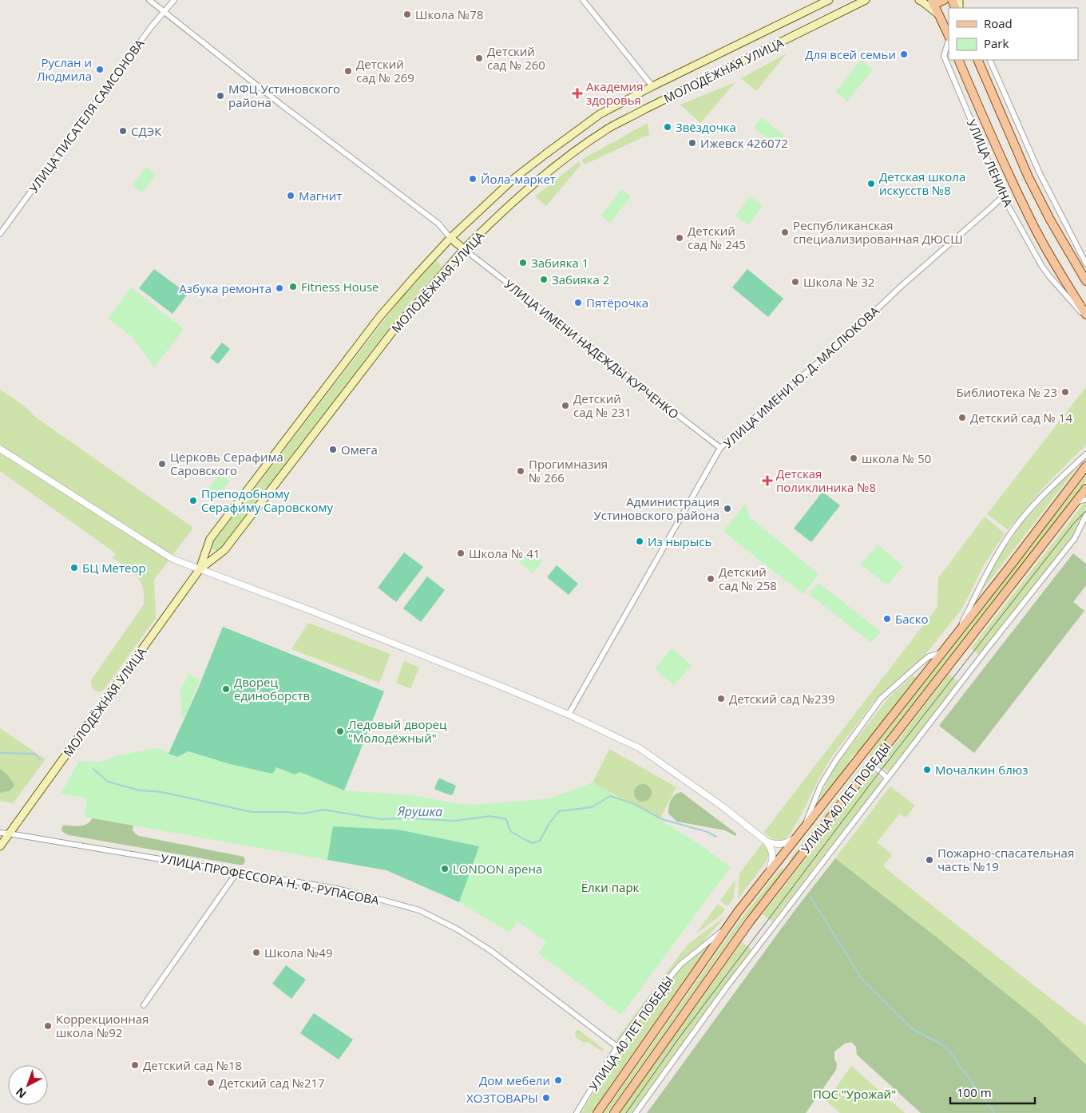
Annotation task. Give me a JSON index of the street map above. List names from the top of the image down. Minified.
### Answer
{"streets":{"main road":["МОЛОДЁЖНАЯ УЛИЦА","УЛИЦА ЛЕНИНА","УЛИЦА 40 ЛЕТ ПОБЕДЫ"],"street":["УЛИЦА ПИСАТЕЛЯ САМСОНОВА","УЛИЦА ИМЕНИ НАДЕЖДЫ КУРЧЕНКО","УЛИЦА ИМЕНИ Ю. Д. МАСЛЮКОВА","УЛИЦА ПРОФЕССОРА Н. Ф. РУПАСОВА"]},"crossings":[["МОЛОДЁЖНАЯ УЛИЦА","УЛИЦА ИМЕНИ НАДЕЖДЫ КУРЧЕНКО"],["МОЛОДЁЖНАЯ УЛИЦА","УЛИЦА ПРОФЕССОРА Н. Ф. РУПАСОВА"],["УЛИЦА ЛЕНИНА","УЛИЦА ИМЕНИ Ю. Д. МАСЛЮКОВА"],["УЛИЦА ИМЕНИ НАДЕЖДЫ КУРЧЕНКО","УЛИЦА ИМЕНИ Ю. Д. МАСЛЮКОВА"],["УЛИЦА 40 ЛЕТ ПОБЕДЫ","УЛИЦА ПРОФЕССОРА Н. Ф. РУПАСОВА"]],"water":["Ярушка"],"parks":["Ёлки парк","ПОС \"Урожай\""],"places":{"other":["Школа №78","Для всей семьи","Детский сад № 260","Руслан и Людмила","Детский сад № 269","МФЦ Устиновского района","Звёздочка","СДЭК","Ижевск 426072","Йола-маркет","Детская школа искусств №8","Магнит","Республиканская специализированная ДЮСШ","Детский сад № 245","Забияка 1","Забияка 2","Школа № 32","Fitness House","Азбука ремонта","Пятёрочка","Библиотека № 23","Детский сад № 231","Детский сад № 14","Омега","школа № 50","Церковь Серафима Саровского","Прогимназия № 266","Преподобному Серафиму Саровскому","Администрация Устиновского района","Из нырысь","Школа № 41","БЦ Метеор","Детский сад № 258","Баско","Дворец единоборств","Детский сад №239","Ледовый дворец \"Молодёжный\"","Мочалкин блюз","Пожарно-спасательная часть №19","LONDON арена","Школа №49","Коррекционная школа №92","Детский сад №18","Дом мебели","Детский сад №217","ХОЗТОВАРЫ"],"health":["Академия здоровья","Детская поликлиника №8"]},"legend":["Road","Park"],"scale_bar":"100 m","north":"bottom left"}
